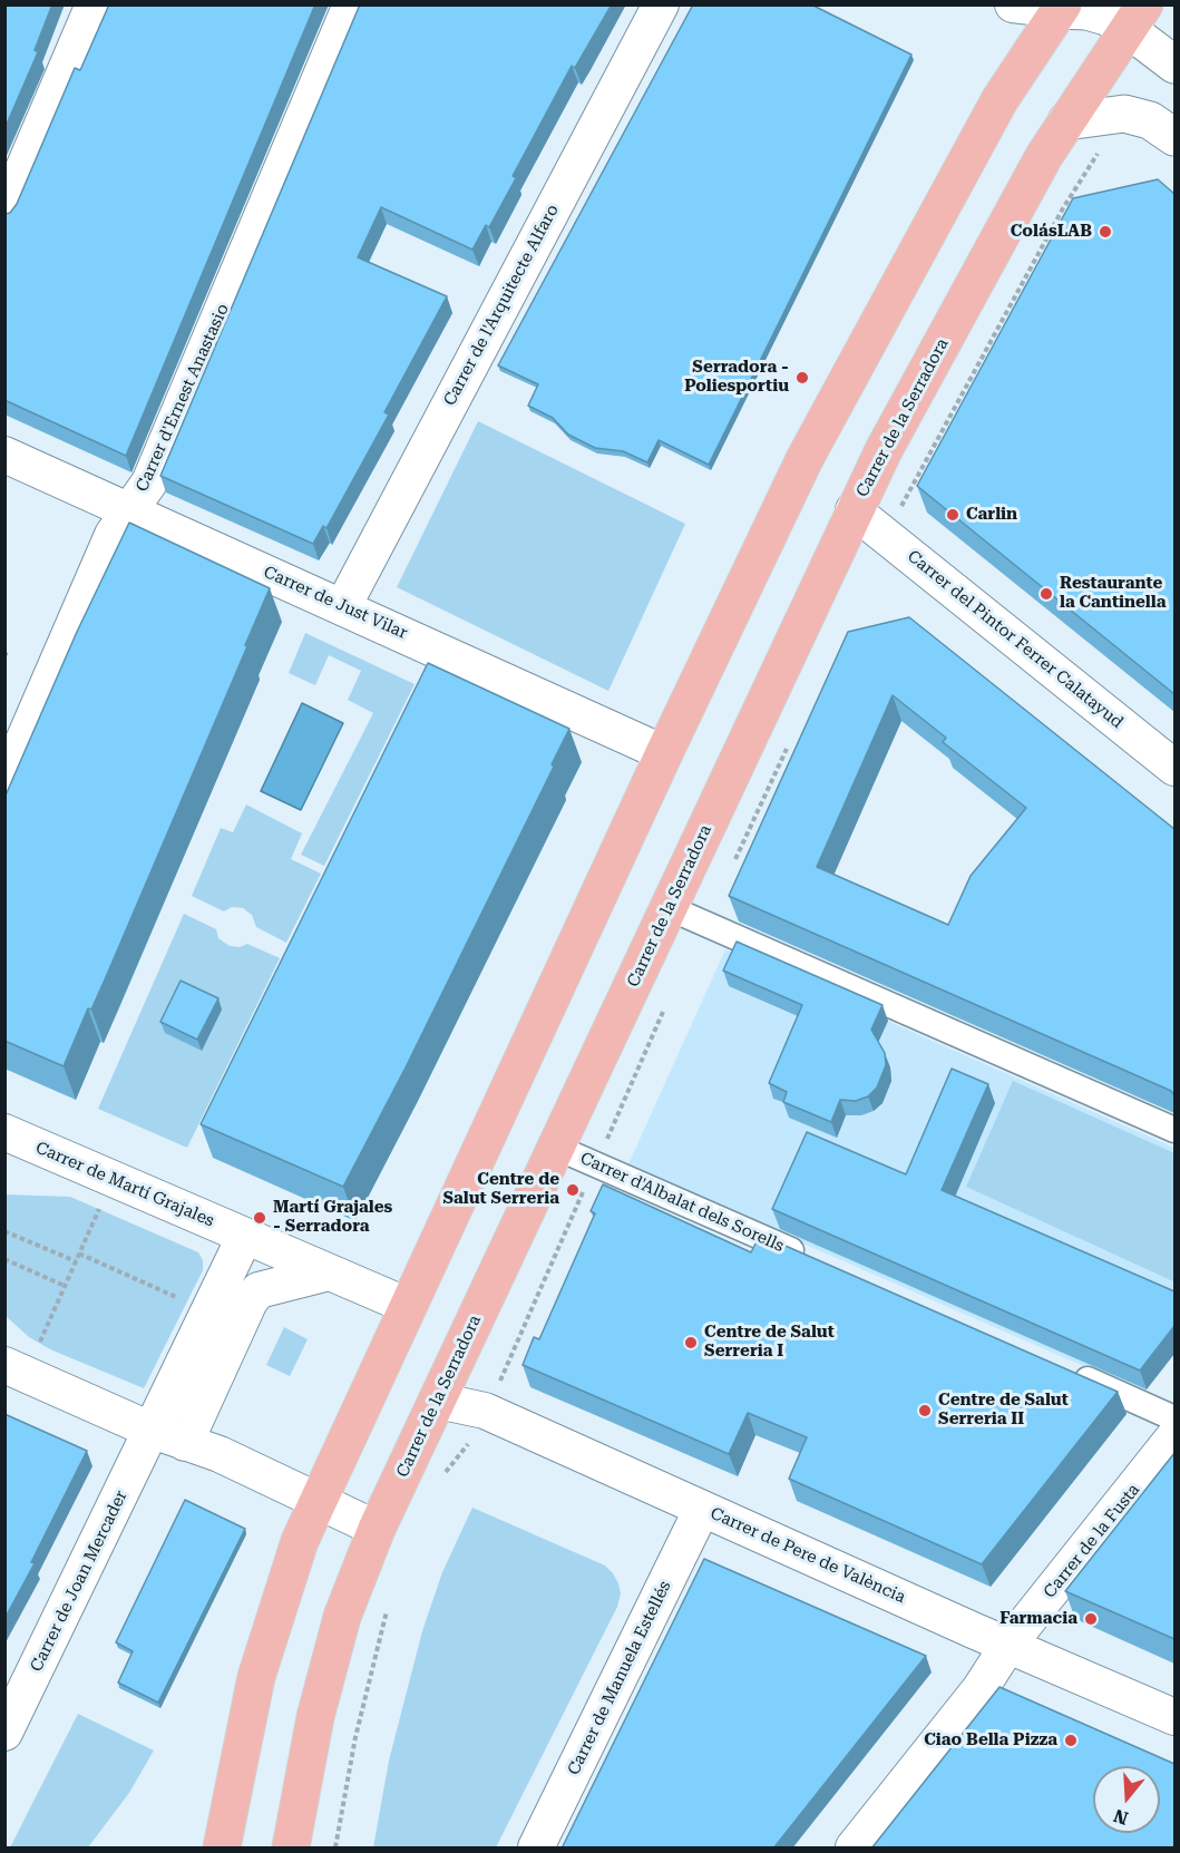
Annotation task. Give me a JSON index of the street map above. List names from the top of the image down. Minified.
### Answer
{"streets":{"main road":["Carrer de la Serradora"],"street":["Carrer de l'Arquitecte Alfaro","Carrer d'Ernest Anastasio","Carrer de Just Vilar","Carrer del Pintor Ferrer Calatayud","Carrer de Martí Grajales","Carrer d'Albalat dels Sorells","Carrer de la Fusta","Carrer de Pere de València","Carrer de Joan Mercader","Carrer de Manuela Estellés"]},"crossings":[["Carrer de l'Arquitecte Alfaro","Carrer de Just Vilar"],["Carrer d'Ernest Anastasio","Carrer de Just Vilar"],["Carrer de la Serradora","Carrer del Pintor Ferrer Calatayud"],["Carrer de la Serradora","Carrer d'Albalat dels Sorells"],["Carrer de la Serradora","Carrer de Pere de València"],["Carrer de la Fusta","Carrer de Pere de València"],["Carrer de Pere de València","Carrer de Manuela Estellés"]],"places":["ColásLAB","Serradora - Poliesportiu","Carlin","Restaurante la Cantinella","Centre de Salut Serreria","Martí Grajales - Serradora","Centre de Salut Serreria I","Centre de Salut Serreria II","Farmacia","Ciao Bella Pizza"],"north":"bottom"}
